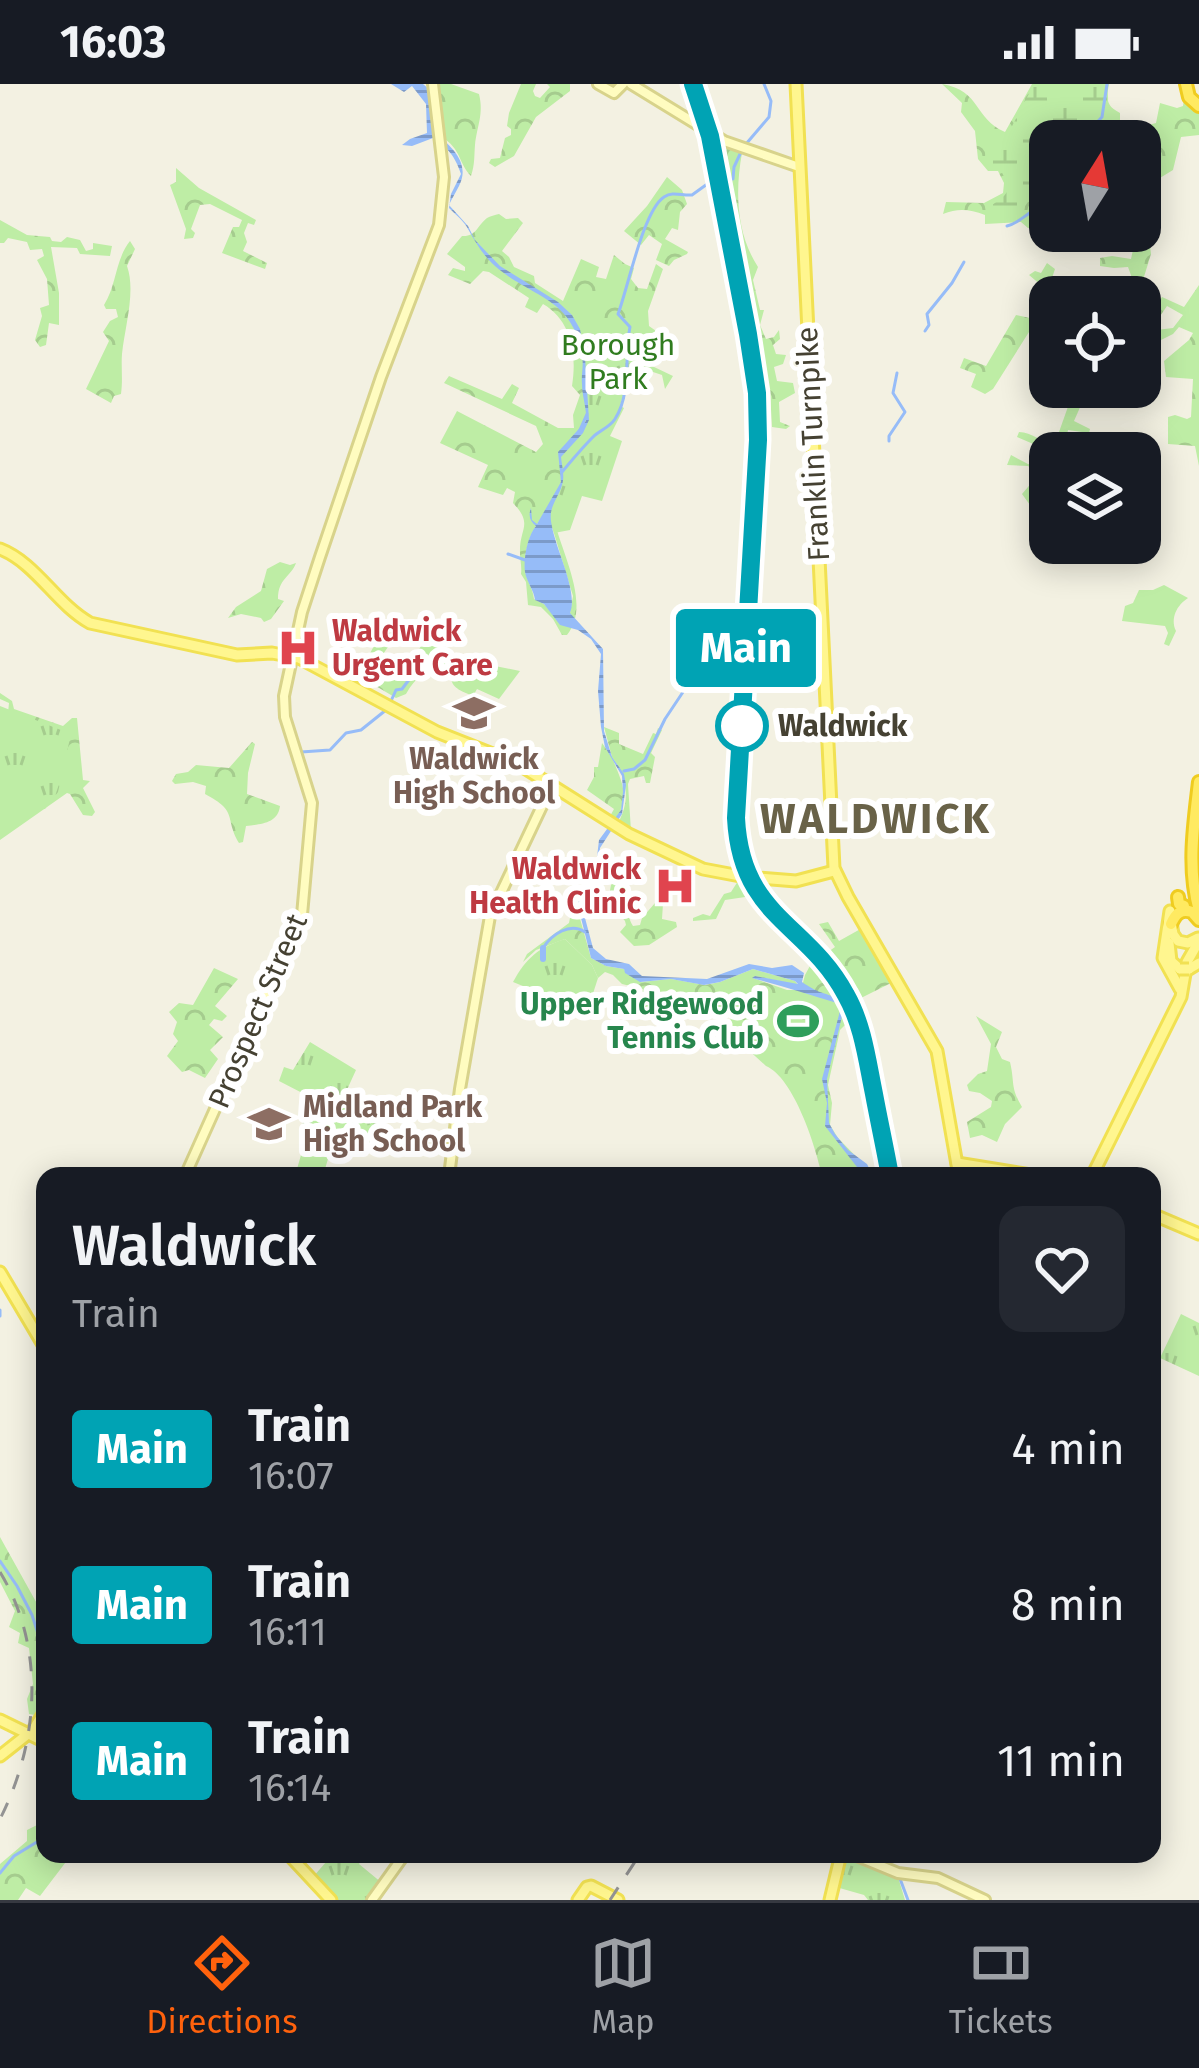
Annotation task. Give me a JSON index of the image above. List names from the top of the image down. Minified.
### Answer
{"streets":{"main road":["Franklin Turnpike","Prospect Street"]},"districts":["WALDWICK"],"parks":["Borough Park"],"places":{"hospital":["Waldwick Urgent Care","Waldwick Health Clinic"],"school or university":["Waldwick High School","Midland Park High School"],"other":["Waldwick"],"sports":["Upper Ridgewood Tennis Club"]},"north":"top","page":{"status":"16:03","on_map":"Main","heading":["Waldwick","Train"],"list":[{"mark":"Main","name":"Train","note":"16:07","value":"4 min"},{"mark":"Main","name":"Train","note":"16:11","value":"8 min"},{"mark":"Main","name":"Train","note":"16:14","value":"11 min"}],"tabs":["Directions","Map","Tickets"]}}
